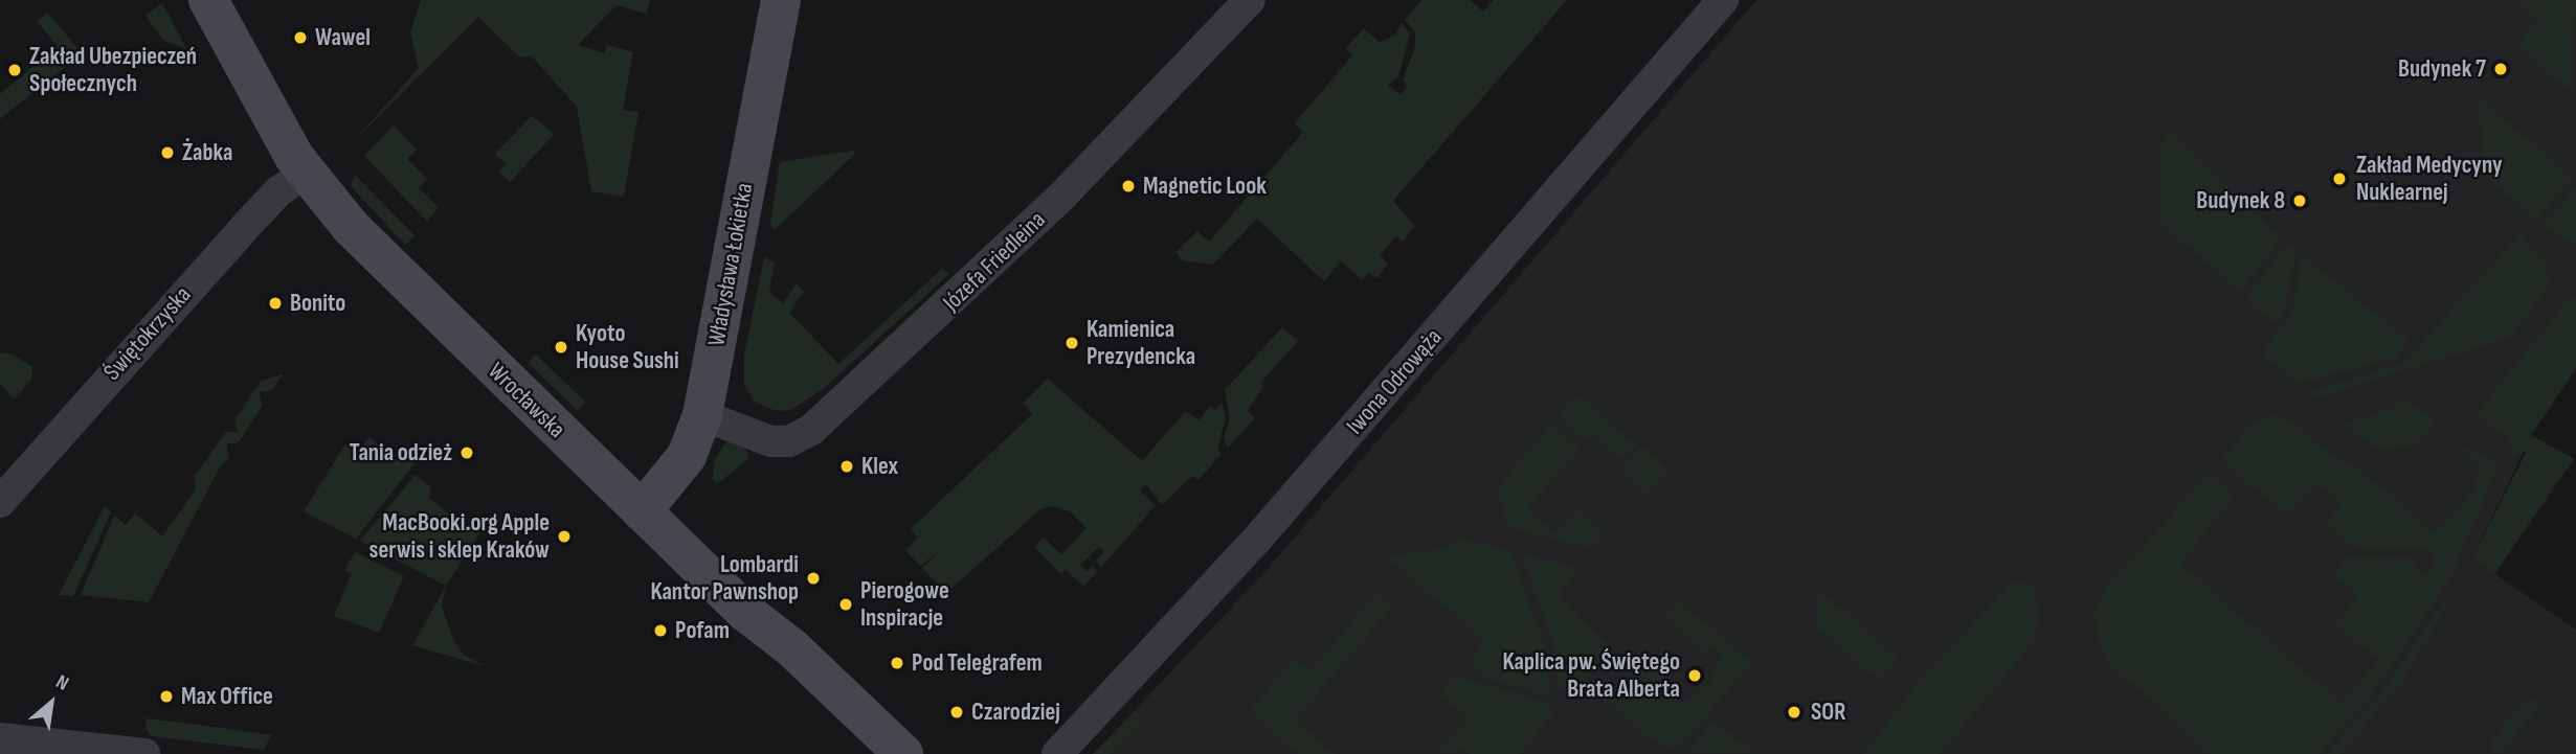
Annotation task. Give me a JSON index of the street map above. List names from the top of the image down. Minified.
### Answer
{"streets":{"street":["Józefa Friedleina","Władysława Łokietka","Świętokrzyska","Iwona Odrowąża","Wrocławska"]},"crossings":[["Józefa Friedleina","Władysława Łokietka"],["Władysława Łokietka","Wrocławska"],["Świętokrzyska","Wrocławska"]],"places":["Wawel","Budynek 7","Zakład Ubezpieczeń Społecznych","Żabka","Zakład Medycyny Nuklearnej","Magnetic Look","Budynek 8","Bonito","Kamienica Prezydencka","Kyoto House Sushi","Tania odzież","Klex","MacBooki.org Apple serwis i sklep Kraków","Lombardi Kantor Pawnshop","Pierogowe Inspiracje","Pofam","Pod Telegrafem","Kaplica pw. Świętego Brata Alberta","Max Office","Czarodziej","SOR"],"north":"top right"}
